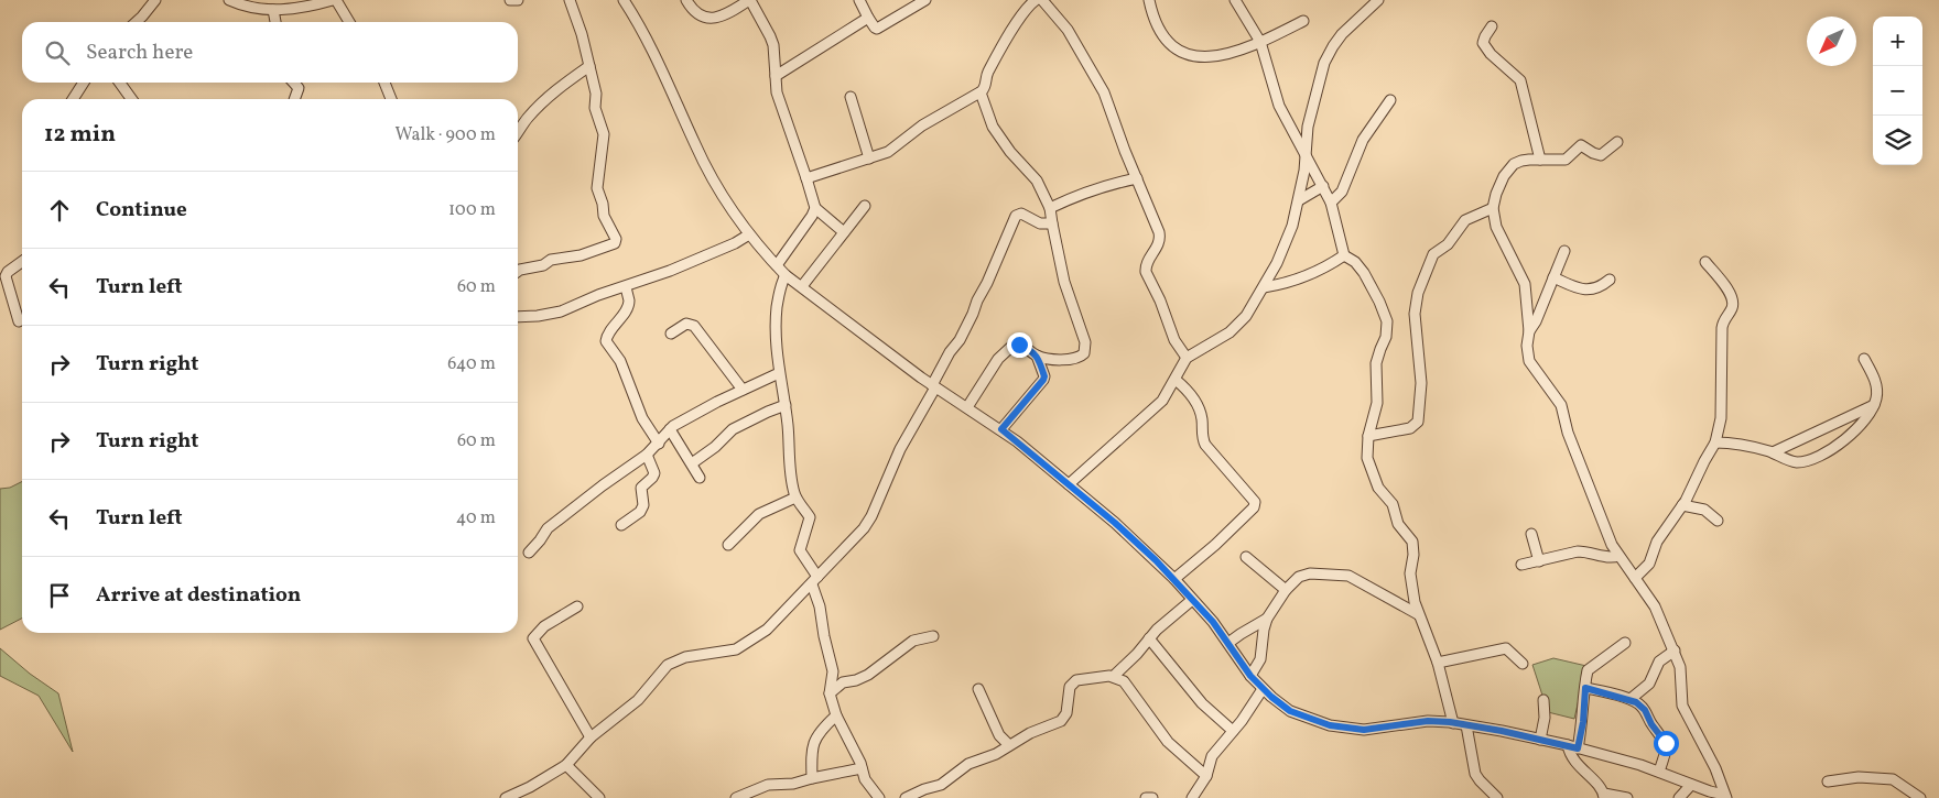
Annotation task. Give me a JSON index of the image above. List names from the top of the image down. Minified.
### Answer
{"north":"bottom left","page":{"map_buttons":["+","−"],"search":"Search here","heading":["12 min","Walk · 900 m"],"list":[["Continue","100 m"],["Turn left","60 m"],["Turn right","640 m"],["Turn right","60 m"],["Turn left","40 m"],"Arrive at destination"]}}
